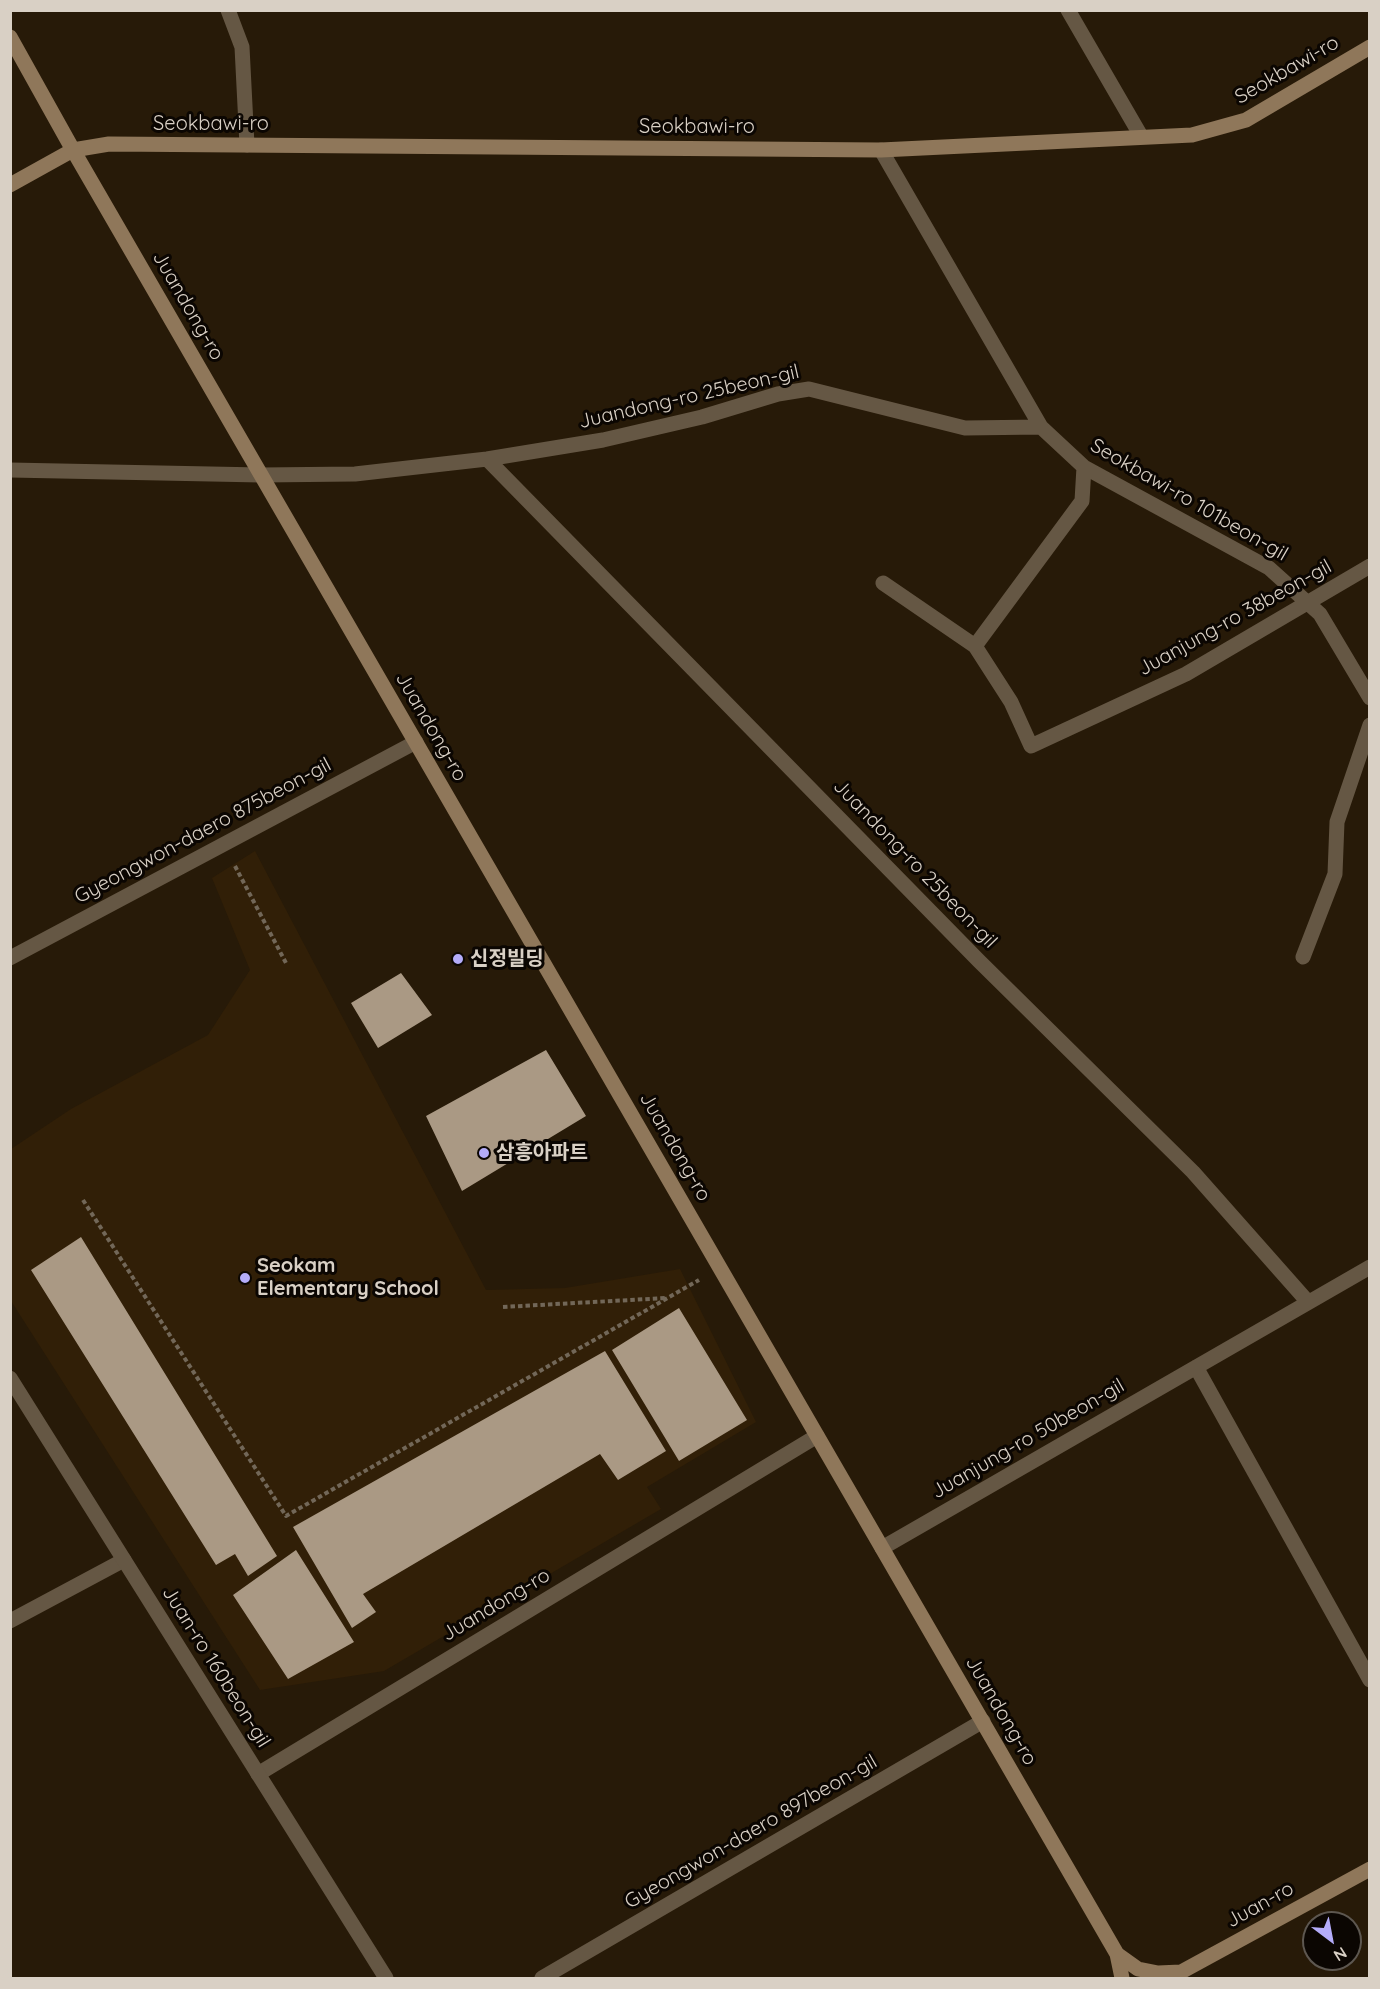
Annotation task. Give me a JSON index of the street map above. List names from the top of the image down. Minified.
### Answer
{"streets":{"street":["Seokbawi-ro","Juandong-ro","Juandong-ro 25beon-gil","Seokbawi-ro 101beon-gil","Juanjung-ro 38beon-gil","Gyeongwon-daero 875beon-gil","Juanjung-ro 50beon-gil","Juan-ro 160beon-gil","Gyeongwon-daero 897beon-gil","Juan-ro"]},"crossings":[["Seokbawi-ro","Juandong-ro"],["Seokbawi-ro","Seokbawi-ro 101beon-gil"],["Juandong-ro","Juandong-ro 25beon-gil"],["Juandong-ro","Gyeongwon-daero 875beon-gil"],["Juandong-ro","Juanjung-ro 50beon-gil"],["Juandong-ro","Juan-ro 160beon-gil"],["Juandong-ro","Gyeongwon-daero 897beon-gil"],["Juandong-ro 25beon-gil","Seokbawi-ro 101beon-gil"],["Juandong-ro 25beon-gil","Juanjung-ro 50beon-gil"],["Seokbawi-ro 101beon-gil","Juanjung-ro 38beon-gil"]],"places":["신정빌딩","삼흥아파트","Seokam Elementary School"],"north":"bottom right"}
